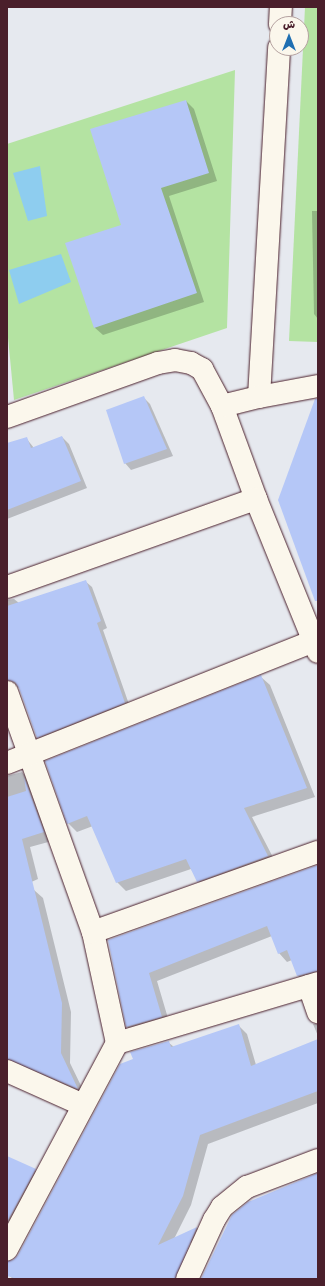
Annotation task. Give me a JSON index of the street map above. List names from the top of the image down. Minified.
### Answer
{"north":"top"}
